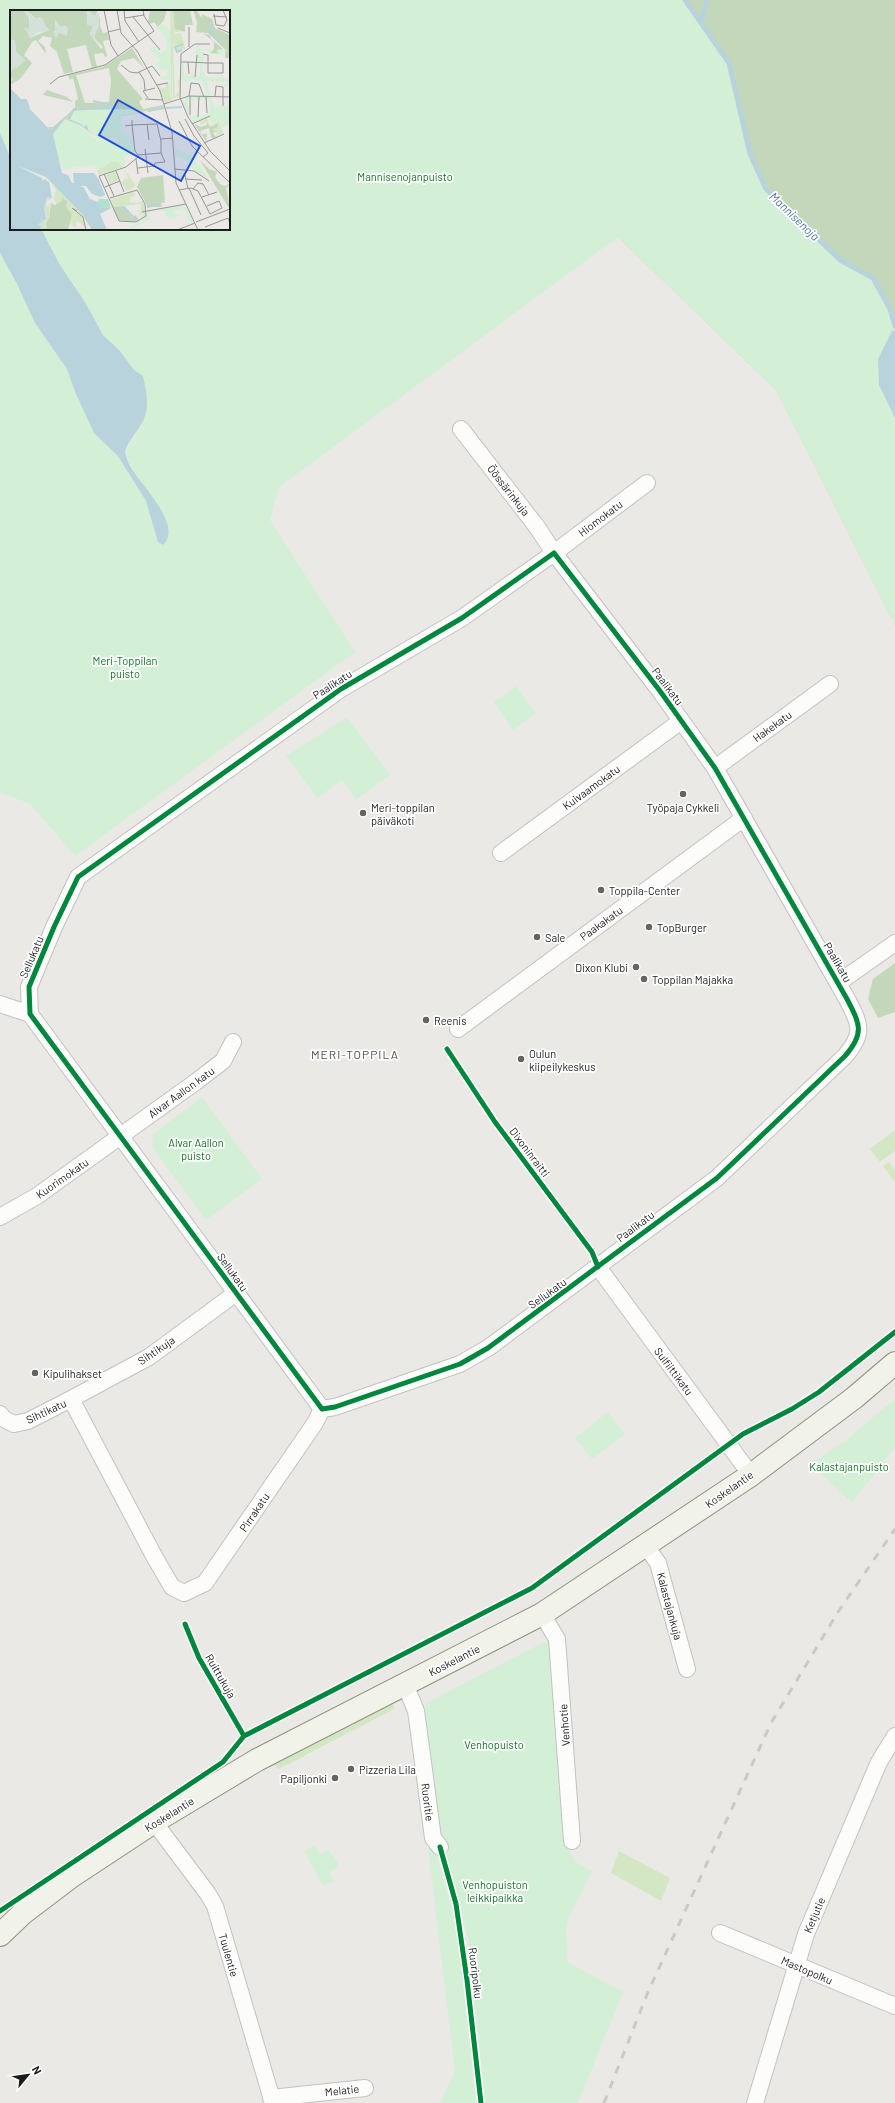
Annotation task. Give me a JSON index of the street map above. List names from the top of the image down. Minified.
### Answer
{"streets":{"main road":["Koskelantie"],"street":["Öössärinkuja","Hiomokatu","Paalikatu","Hakekatu","Kuivaamokatu","Paakakatu","Sellukatu","Alvar Aallon katu","Kuorimokatu","Sihtikuja","Sulfiittikatu","Sihtikatu","Pirrakatu","Kalastajankuja","Venhotie","Ruoritie","Ketjutie","Tuulentie","Mastopolku","Melatie"],"cycle path":["Dixoninraitti","Ruittukuja","Ruoripolku"]},"crossings":[["Öössärinkuja","Hiomokatu"],["Öössärinkuja","Paalikatu"],["Hiomokatu","Paalikatu"],["Paalikatu","Hakekatu"],["Paalikatu","Kuivaamokatu"],["Paalikatu","Paakakatu"],["Paalikatu","Sellukatu"],["Paalikatu","Sulfiittikatu"],["Sellukatu","Alvar Aallon katu"],["Sellukatu","Kuorimokatu"],["Sellukatu","Sihtikuja"],["Sellukatu","Sulfiittikatu"],["Sellukatu","Pirrakatu"],["Alvar Aallon katu","Kuorimokatu"],["Sihtikuja","Sihtikatu"],["Sihtikuja","Pirrakatu"],["Sulfiittikatu","Koskelantie"],["Sihtikatu","Pirrakatu"],["Koskelantie","Kalastajankuja"],["Koskelantie","Venhotie"],["Koskelantie","Ruoritie"],["Koskelantie","Tuulentie"],["Ketjutie","Mastopolku"],["Tuulentie","Melatie"]],"districts":["MERI-TOPPILA"],"water":["Mannisenoja"],"parks":["Mannisenojanpuisto","Meri-Toppilan puisto","Alvar Aallon puisto","Kalastajanpuisto","Venhopuisto","Venhopuiston leikkipaikka"],"places":["Työpaja Cykkeli","Meri-toppilan päiväkoti","Toppila-Center","TopBurger","Sale","Dixon Klubi","Toppilan Majakka","Reenis","Oulun kiipeilykeskus","Kipulihakset","Pizzeria Lila","Papiljonki"],"north":"top right"}
